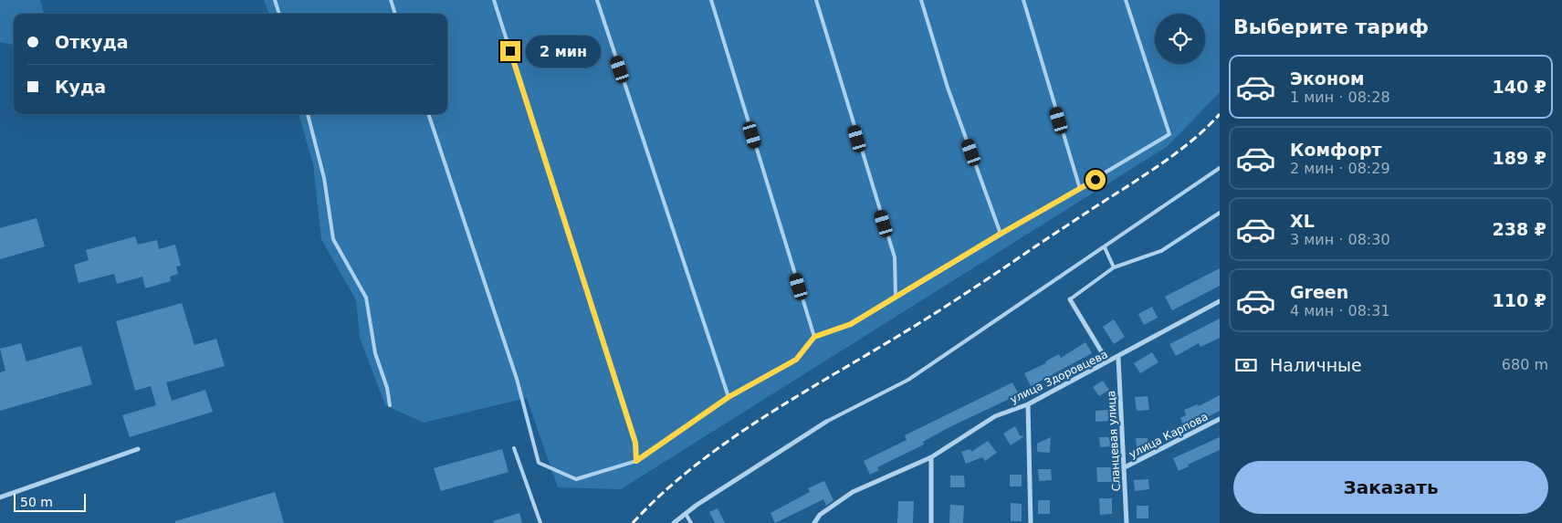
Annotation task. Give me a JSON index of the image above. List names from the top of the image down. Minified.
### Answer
{"streets":{"street":["улица Здоровцева","улица Карпова","Сланцевая улица"]},"crossings":[["улица Здоровцева","Сланцевая улица"],["улица Карпова","Сланцевая улица"]],"scale_bar":"50 m","page":{"heading":"Выберите тариф","banner":["Откуда","Куда"],"bubble":"2 мин","list":[{"name":"Эконом","note":"1 мин · 08:28","value":"140 ₽"},{"name":"Комфорт","note":"2 мин · 08:29","value":"189 ₽"},{"name":"XL","note":"3 мин · 08:30","value":"238 ₽"},{"name":"Green","note":"4 мин · 08:31","value":"110 ₽"}],"pay":["Наличные","680 m"],"buttons":"Заказать","scale":"50 m"}}
